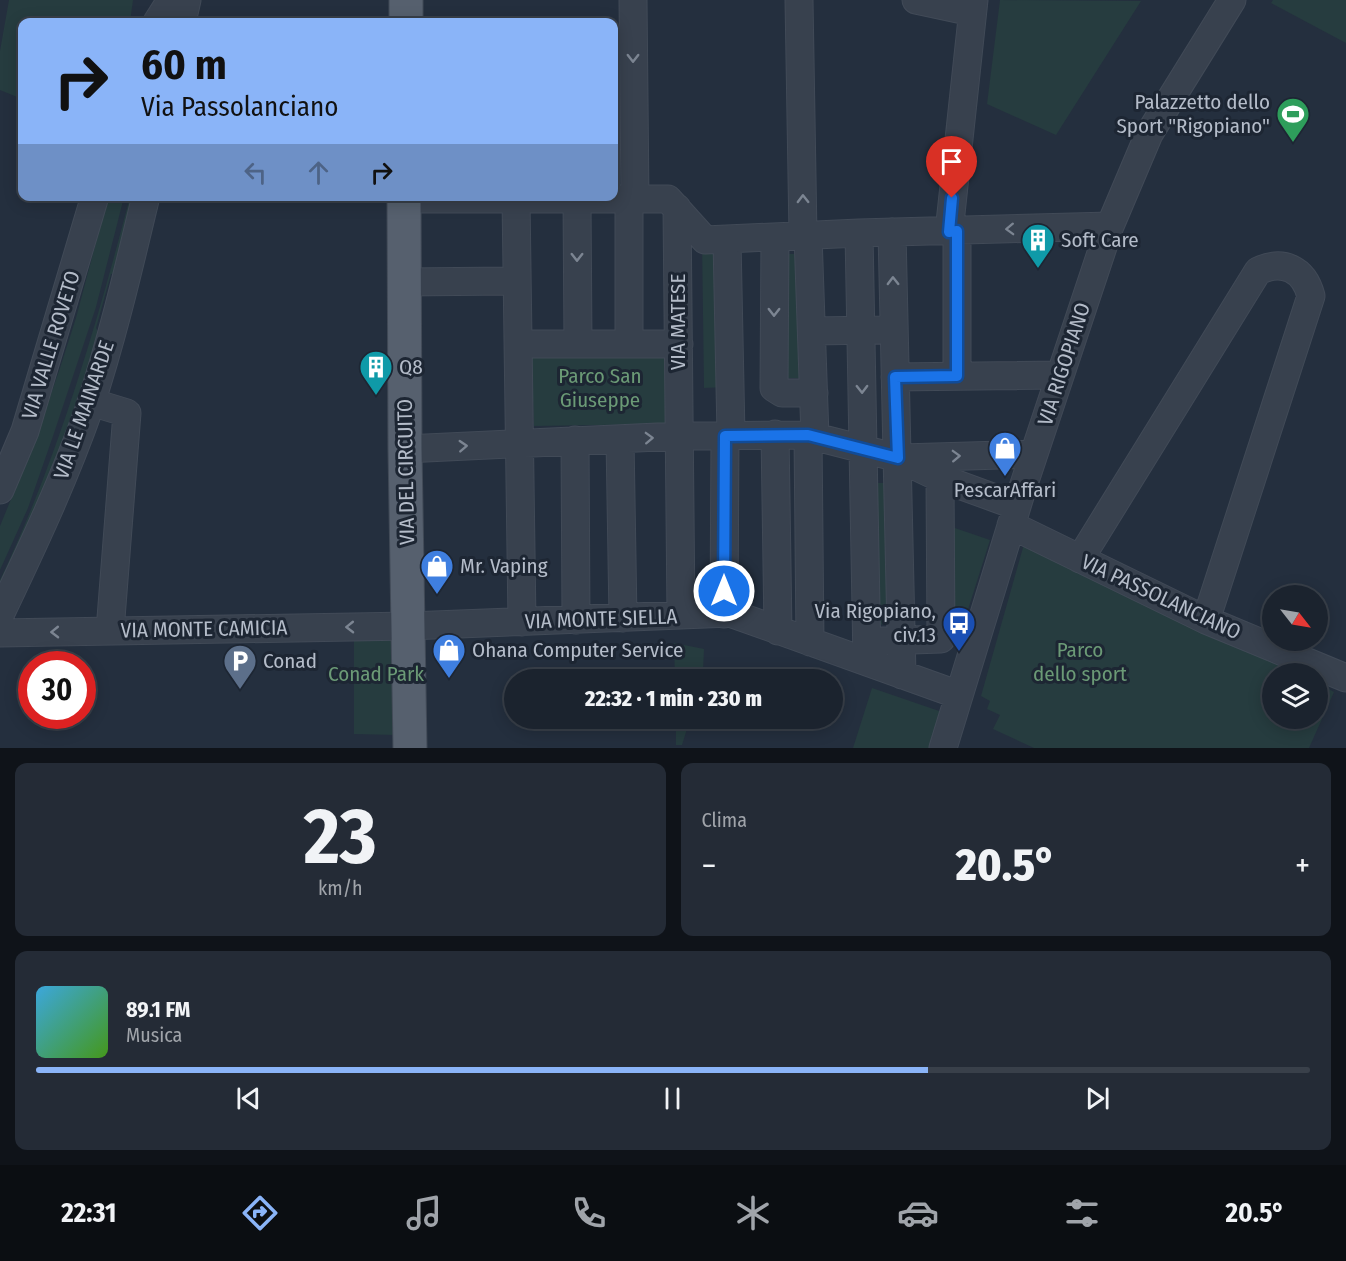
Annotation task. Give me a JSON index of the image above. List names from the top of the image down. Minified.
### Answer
{"streets":{"main road":["VIA DEL CIRCUITO"],"street":["VIA MATESE","VIA VALLE ROVETO","VIA RIGOPIANO","VIA LE MAINARDE","VIA PASSOLANCIANO","VIA MONTE SIELLA","VIA MONTE CAMICIA"]},"crossings":[["VIA MATESE","VIA PASSOLANCIANO"],["VIA RIGOPIANO","VIA PASSOLANCIANO"],["VIA RIGOPIANO","VIA MONTE SIELLA"],["VIA DEL CIRCUITO","VIA PASSOLANCIANO"],["VIA DEL CIRCUITO","VIA MONTE SIELLA"],["VIA DEL CIRCUITO","VIA MONTE CAMICIA"],["VIA MONTE SIELLA","VIA MONTE CAMICIA"]],"one_way":["VIA MONTE CAMICIA"],"parks":["Parco San Giuseppe","Parco dello sport","Conad Park"],"places":{"sports":["Palazzetto dello Sport \"Rigopiano\""],"building":["Soft Care","Q8"],"shop":["PescarAffari","Mr. Vaping","Ohana Computer Service"],"bus stop":["Via Rigopiano, civ.13"],"parking":["Conad"]},"north":"bottom right","page":{"turn":["60 m","Via Passolanciano"],"limit":"30","trip":"22:32 · 1 min · 230 m","tile":[["23","km/h"],"Clima"],"heat":["−","20.5°","+"],"song":["89.1 FM","Musica"],"tabs":["22:31","20.5°"]}}
